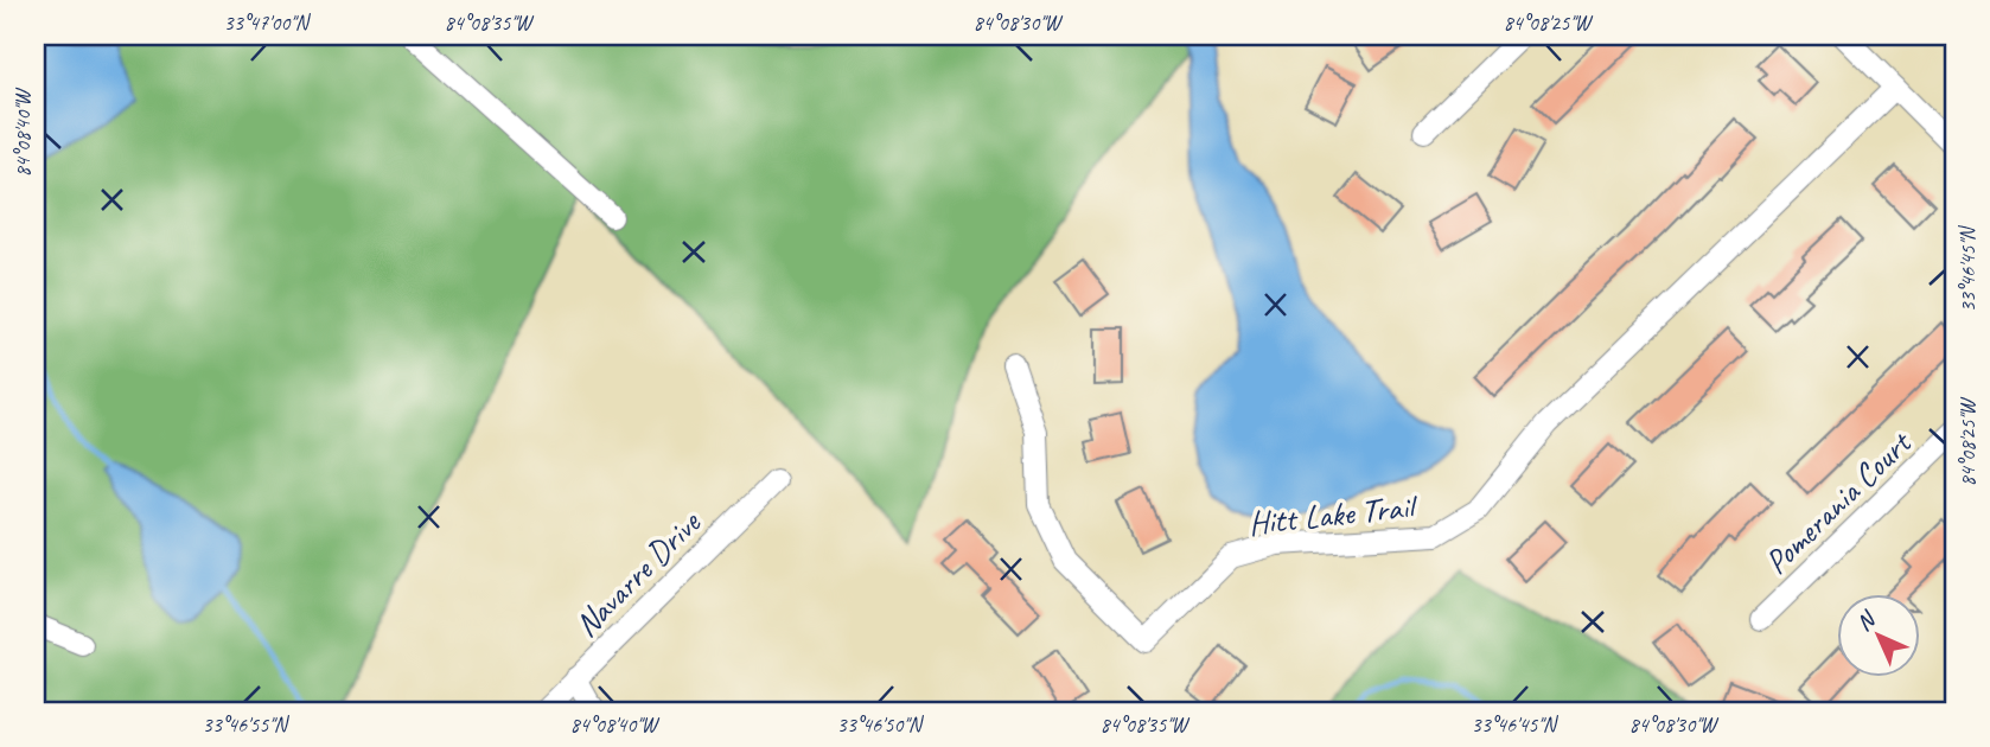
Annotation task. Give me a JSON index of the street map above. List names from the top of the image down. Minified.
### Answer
{"streets":{"street":["Pomerania Court","Hitt Lake Trail","Navarre Drive"]},"north":"top left","coordinates":["33°47'00\"N","84°08'35\"W","84°08'30\"W","84°08'25\"W","84°08'40\"W","33°46'45\"N","33°46'55\"N","33°46'50\"N"]}
